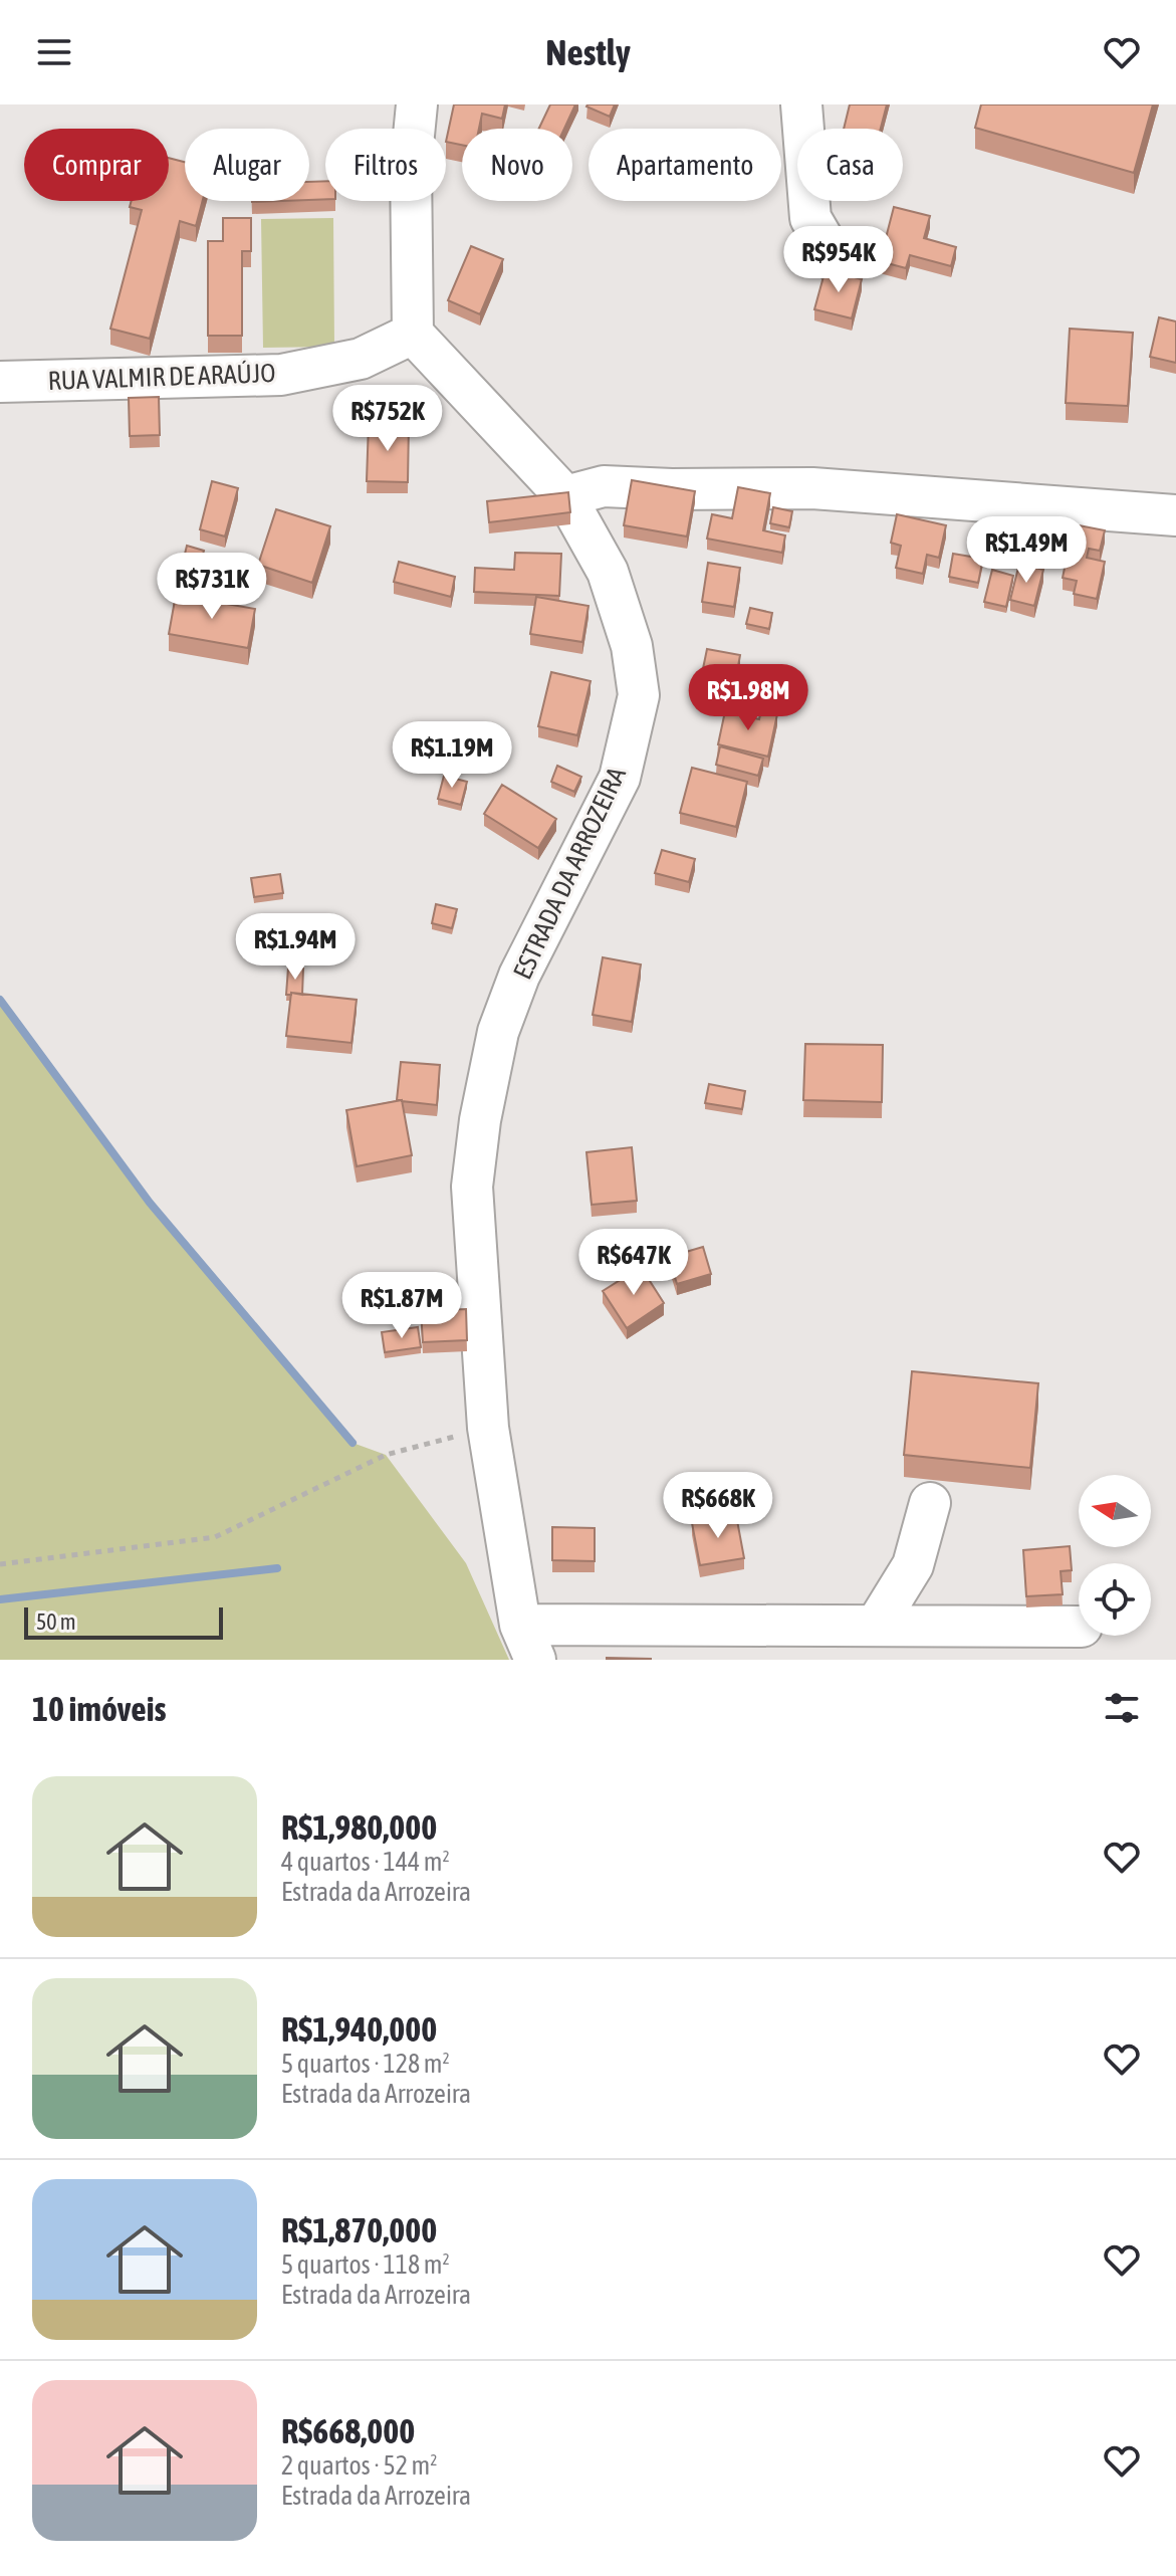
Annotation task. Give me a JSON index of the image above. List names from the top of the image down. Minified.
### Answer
{"streets":{"street":["RUA VALMIR DE ARAÚJO","ESTRADA DA ARROZEIRA"]},"crossings":[["RUA VALMIR DE ARAÚJO","ESTRADA DA ARROZEIRA"]],"scale_bar":"50 m","north":"left","page":{"header":"Nestly","chip":["Comprar","Alugar","Filtros","Novo","Apartamento","Casa"],"price":["R$954K","R$752K","R$1.49M","R$731K","R$1.98M","R$1.19M","R$1.94M","R$647K","R$1.87M","R$668K"],"scale":"50 m","heading":"10 imóveis","list":[{"name":"R$1,980,000","note":"4 quartos · 144 m² · Estrada da Arrozeira"},{"name":"R$1,940,000","note":"5 quartos · 128 m² · Estrada da Arrozeira"},{"name":"R$1,870,000","note":"5 quartos · 118 m² · Estrada da Arrozeira"},{"name":"R$668,000","note":"2 quartos · 52 m² · Estrada da Arrozeira"}]}}
